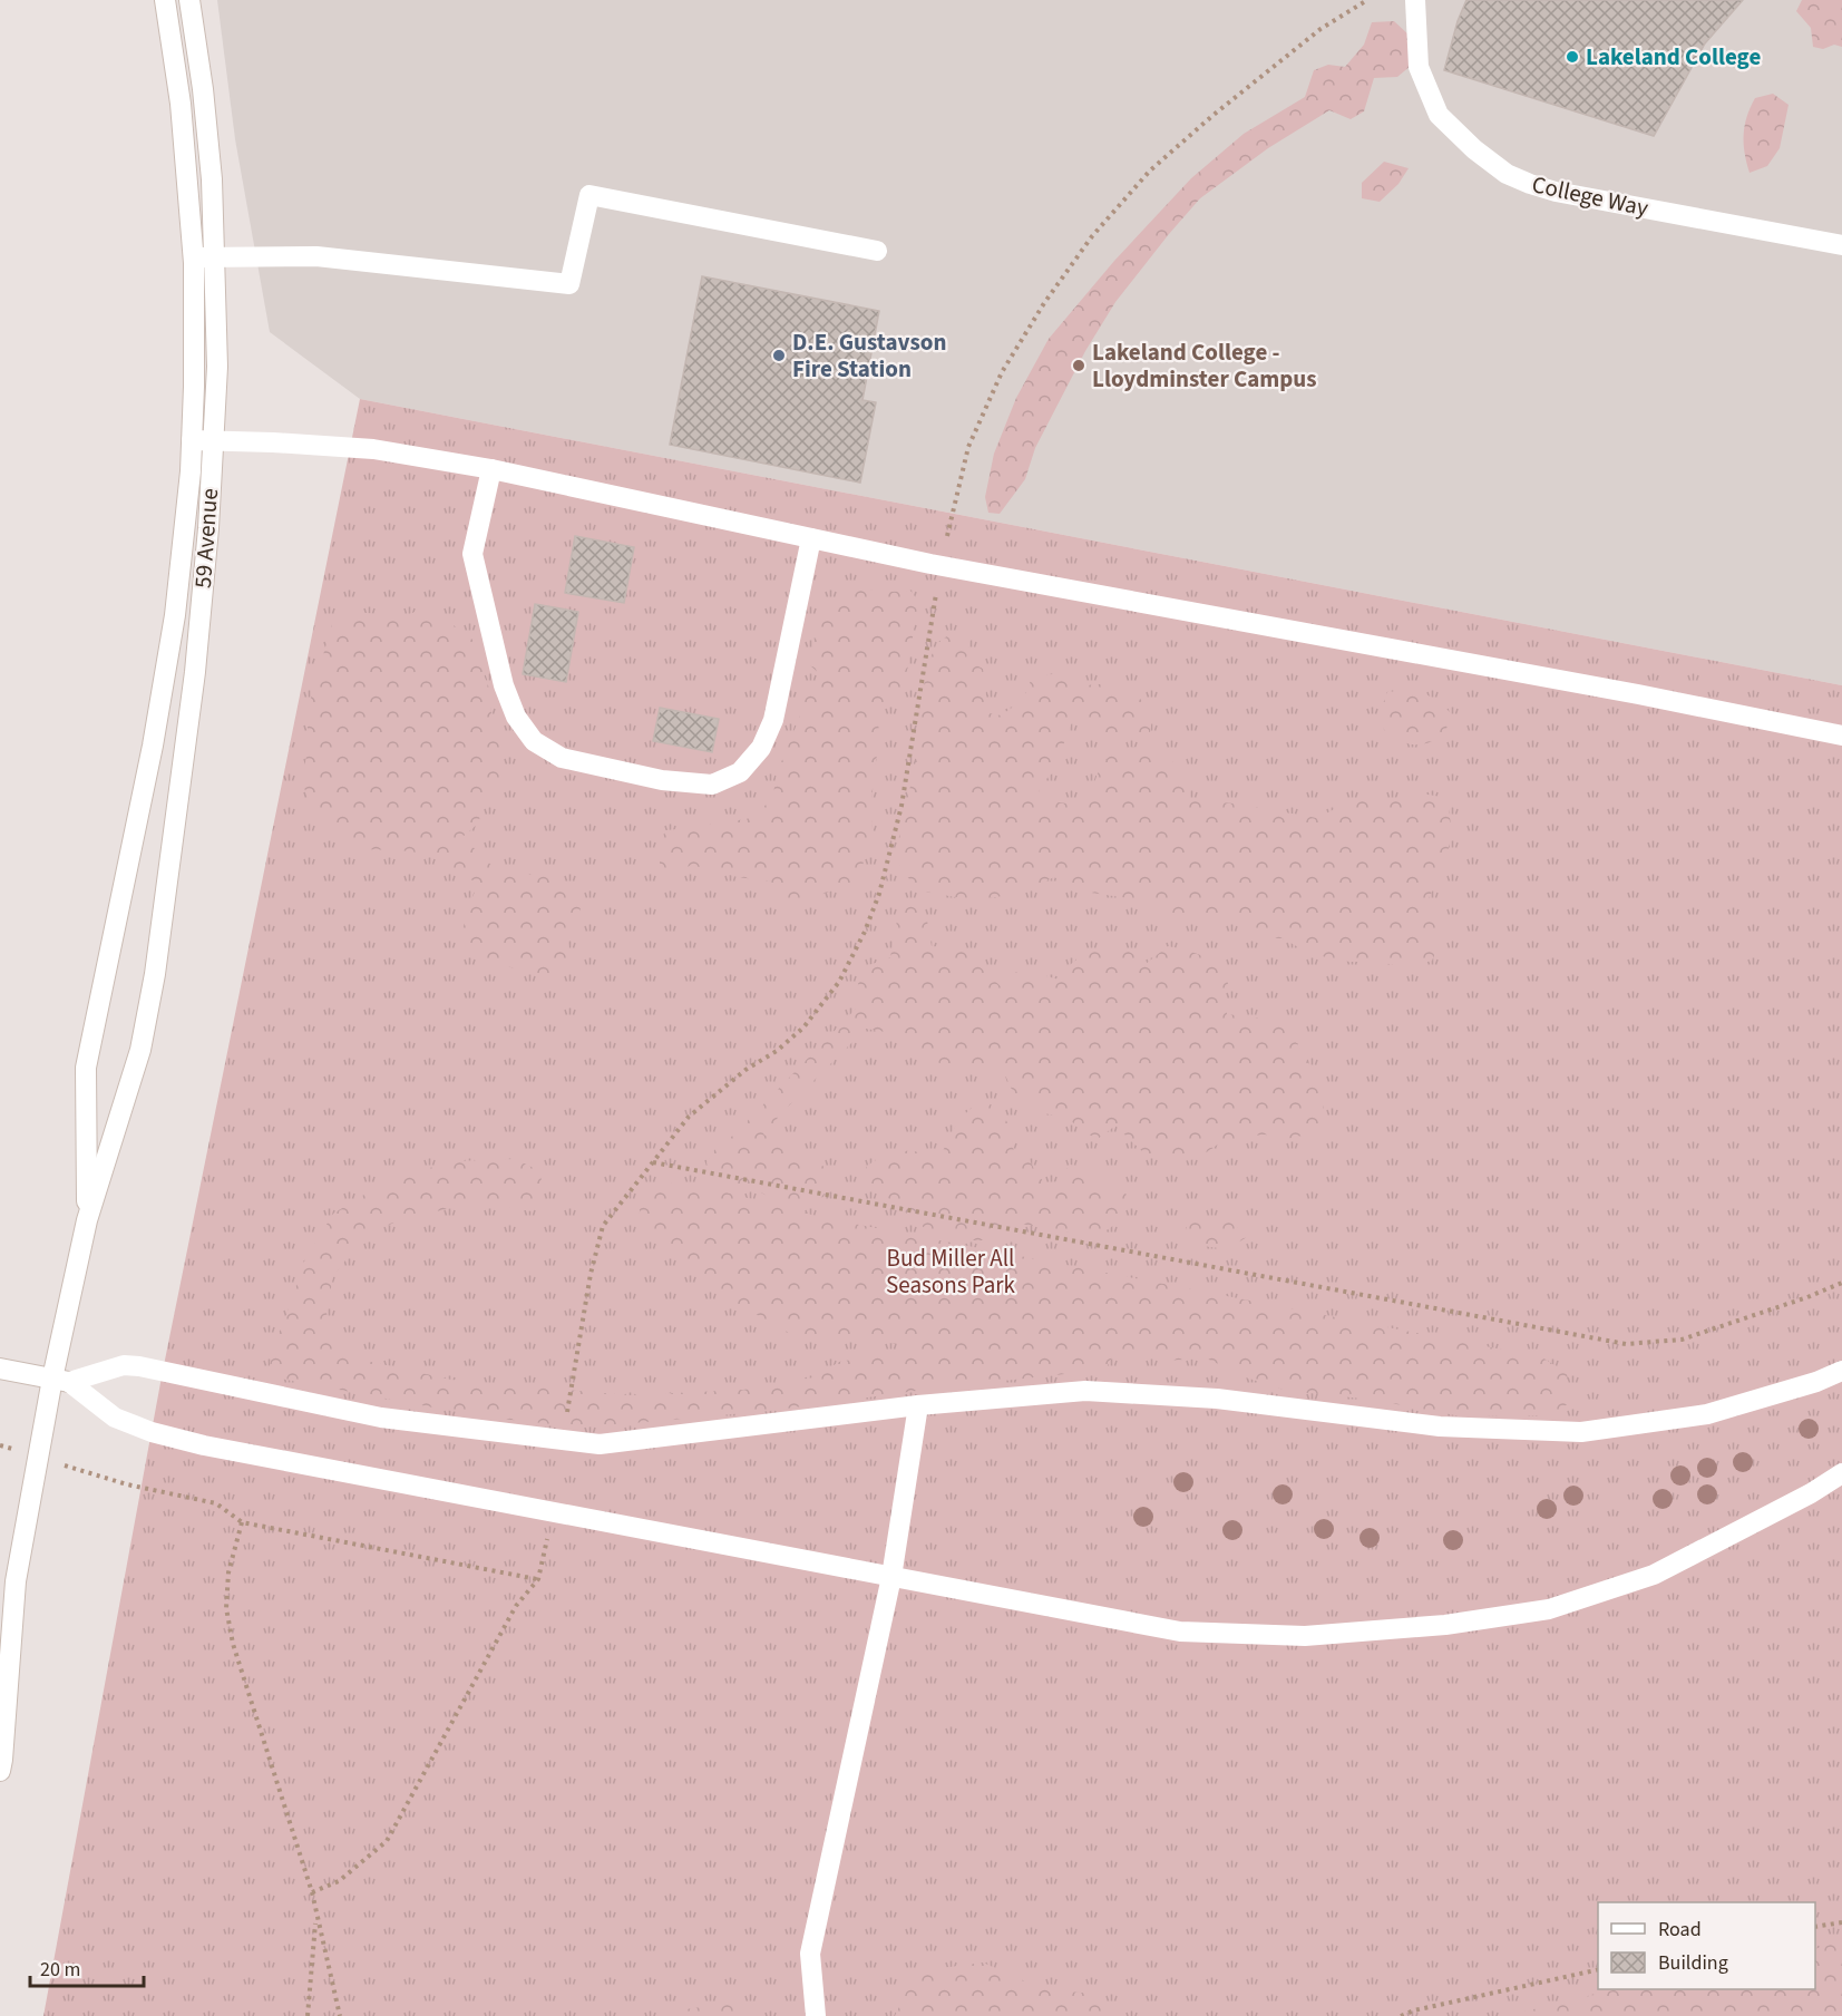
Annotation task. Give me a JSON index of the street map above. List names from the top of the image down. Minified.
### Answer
{"streets":{"main road":["College Way","59 Avenue"]},"parks":["Bud Miller All Seasons Park"],"places":["Lakeland College","D.E. Gustavson Fire Station","Lakeland College - Lloydminster Campus"],"legend":["Road","Building"],"scale_bar":"20 m"}
